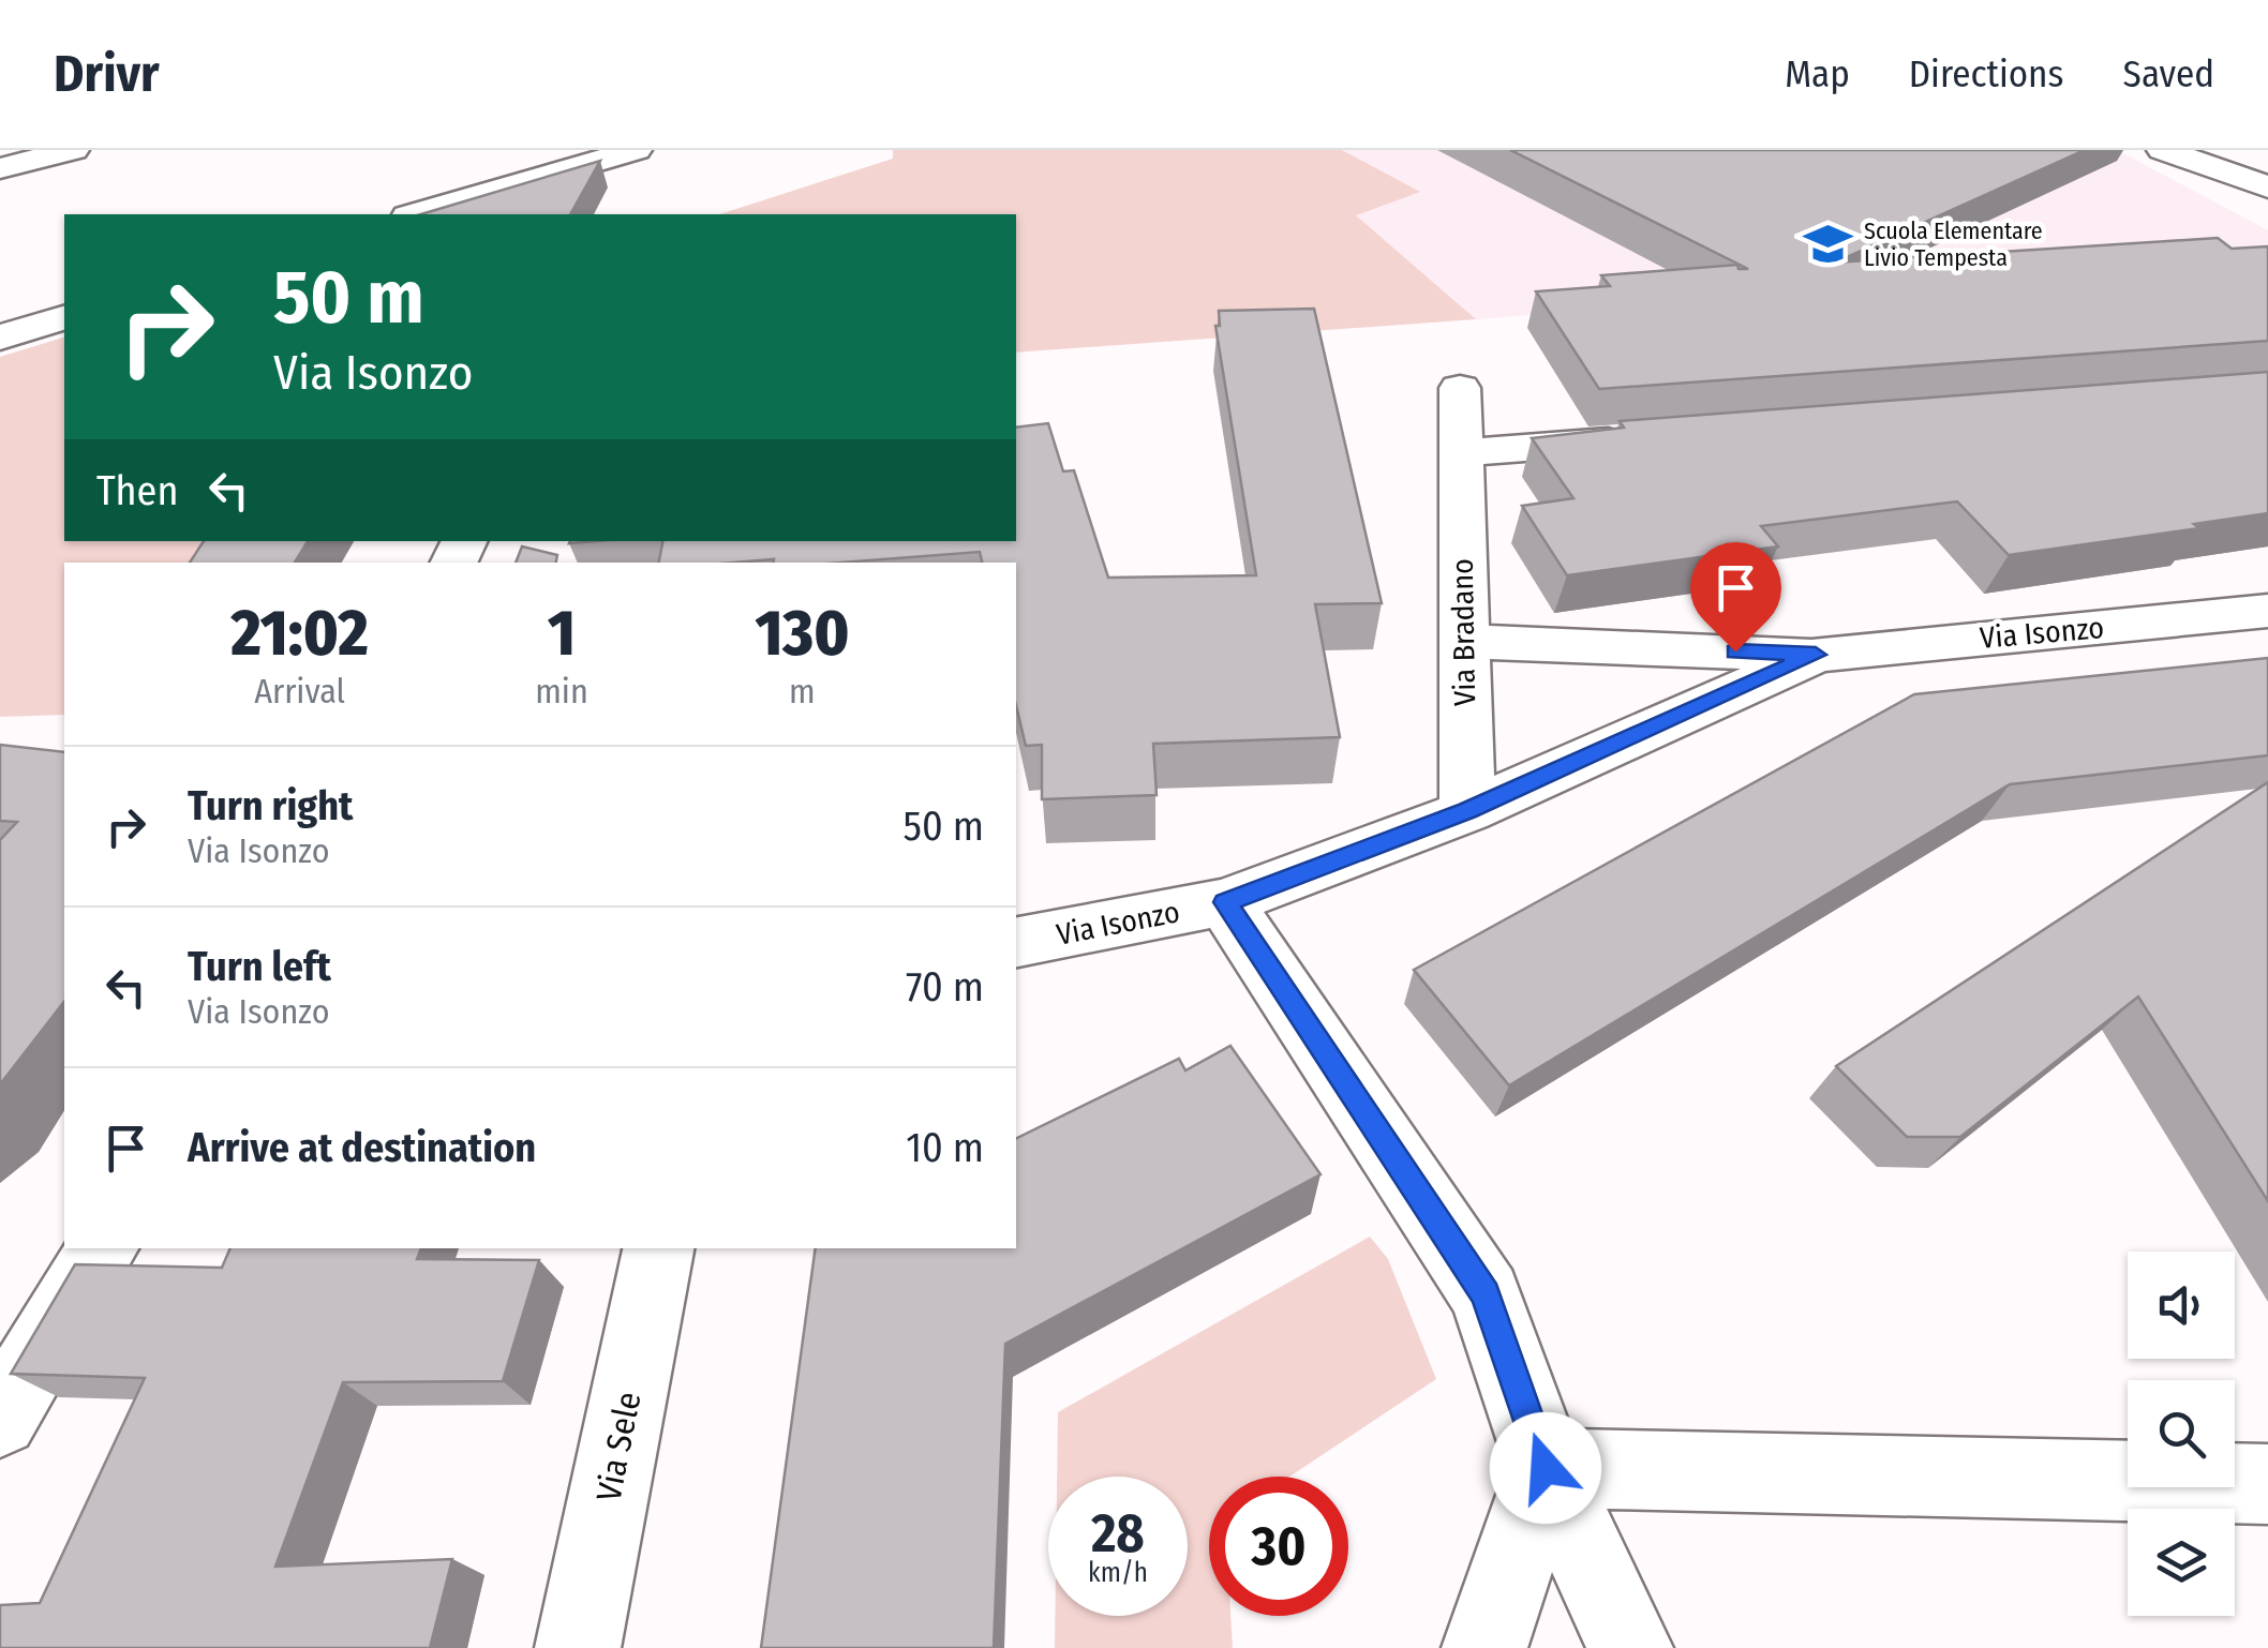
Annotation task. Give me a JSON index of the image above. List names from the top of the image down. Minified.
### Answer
{"streets":{"street":["Via Bradano","Via Isonzo","Via Sele"]},"crossings":[["Via Bradano","Via Isonzo"]],"places":{"school or university":["Scuola Elementare Livio Tempesta"]},"page":{"header":"Drivr","nav":["Map","Directions","Saved"],"turn":["50 m","Via Isonzo"],"then":"Then","eta":["21:02","Arrival","1","min","130","m"],"list":[{"name":"Turn right","note":"Via Isonzo","value":"50 m"},{"name":"Turn left","note":"Via Isonzo","value":"70 m"},{"name":"Arrive at destination","value":"10 m"}],"speed":"28 km/h","limit":"30"}}
